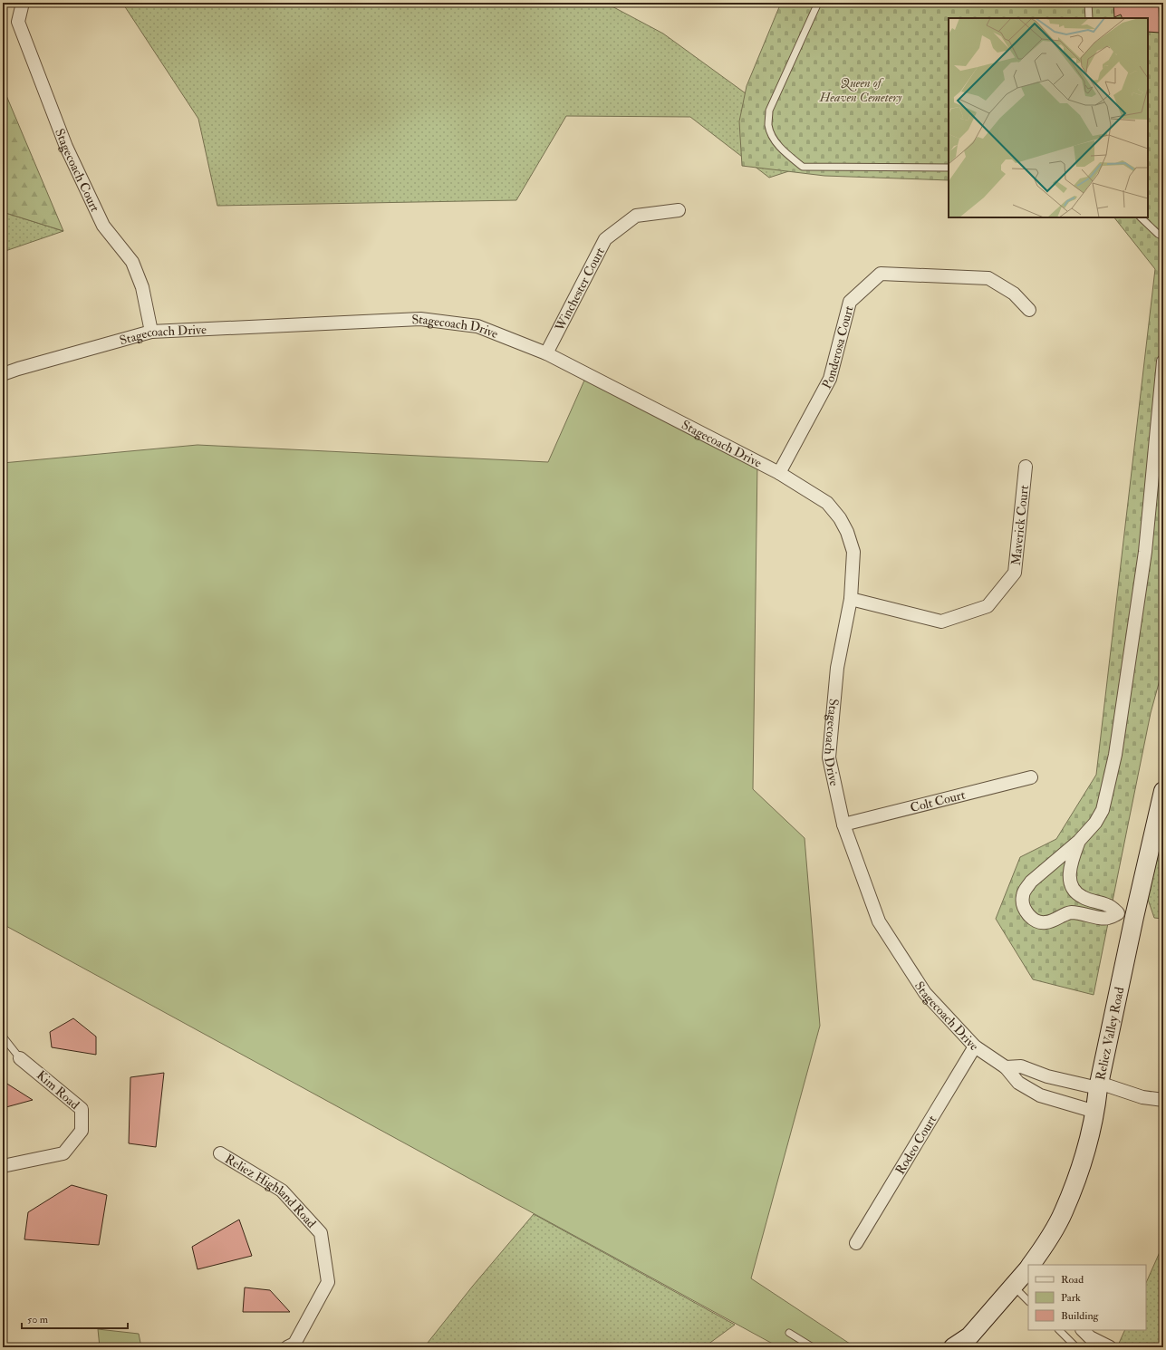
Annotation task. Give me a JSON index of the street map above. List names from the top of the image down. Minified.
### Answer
{"streets":{"main road":["Reliez Valley Road"],"street":["Stagecoach Court","Winchester Court","Stagecoach Drive","Ponderosa Court","Maverick Court","Colt Court","Kim Road","Rodeo Court","Reliez Highland Road"]},"crossings":[["Stagecoach Court","Stagecoach Drive"],["Winchester Court","Stagecoach Drive"],["Stagecoach Drive","Ponderosa Court"],["Stagecoach Drive","Maverick Court"],["Stagecoach Drive","Colt Court"],["Stagecoach Drive","Reliez Valley Road"],["Stagecoach Drive","Rodeo Court"]],"parks":["Queen of Heaven Cemetery"],"legend":["Road","Park","Building"],"scale_bar":"50 m"}
